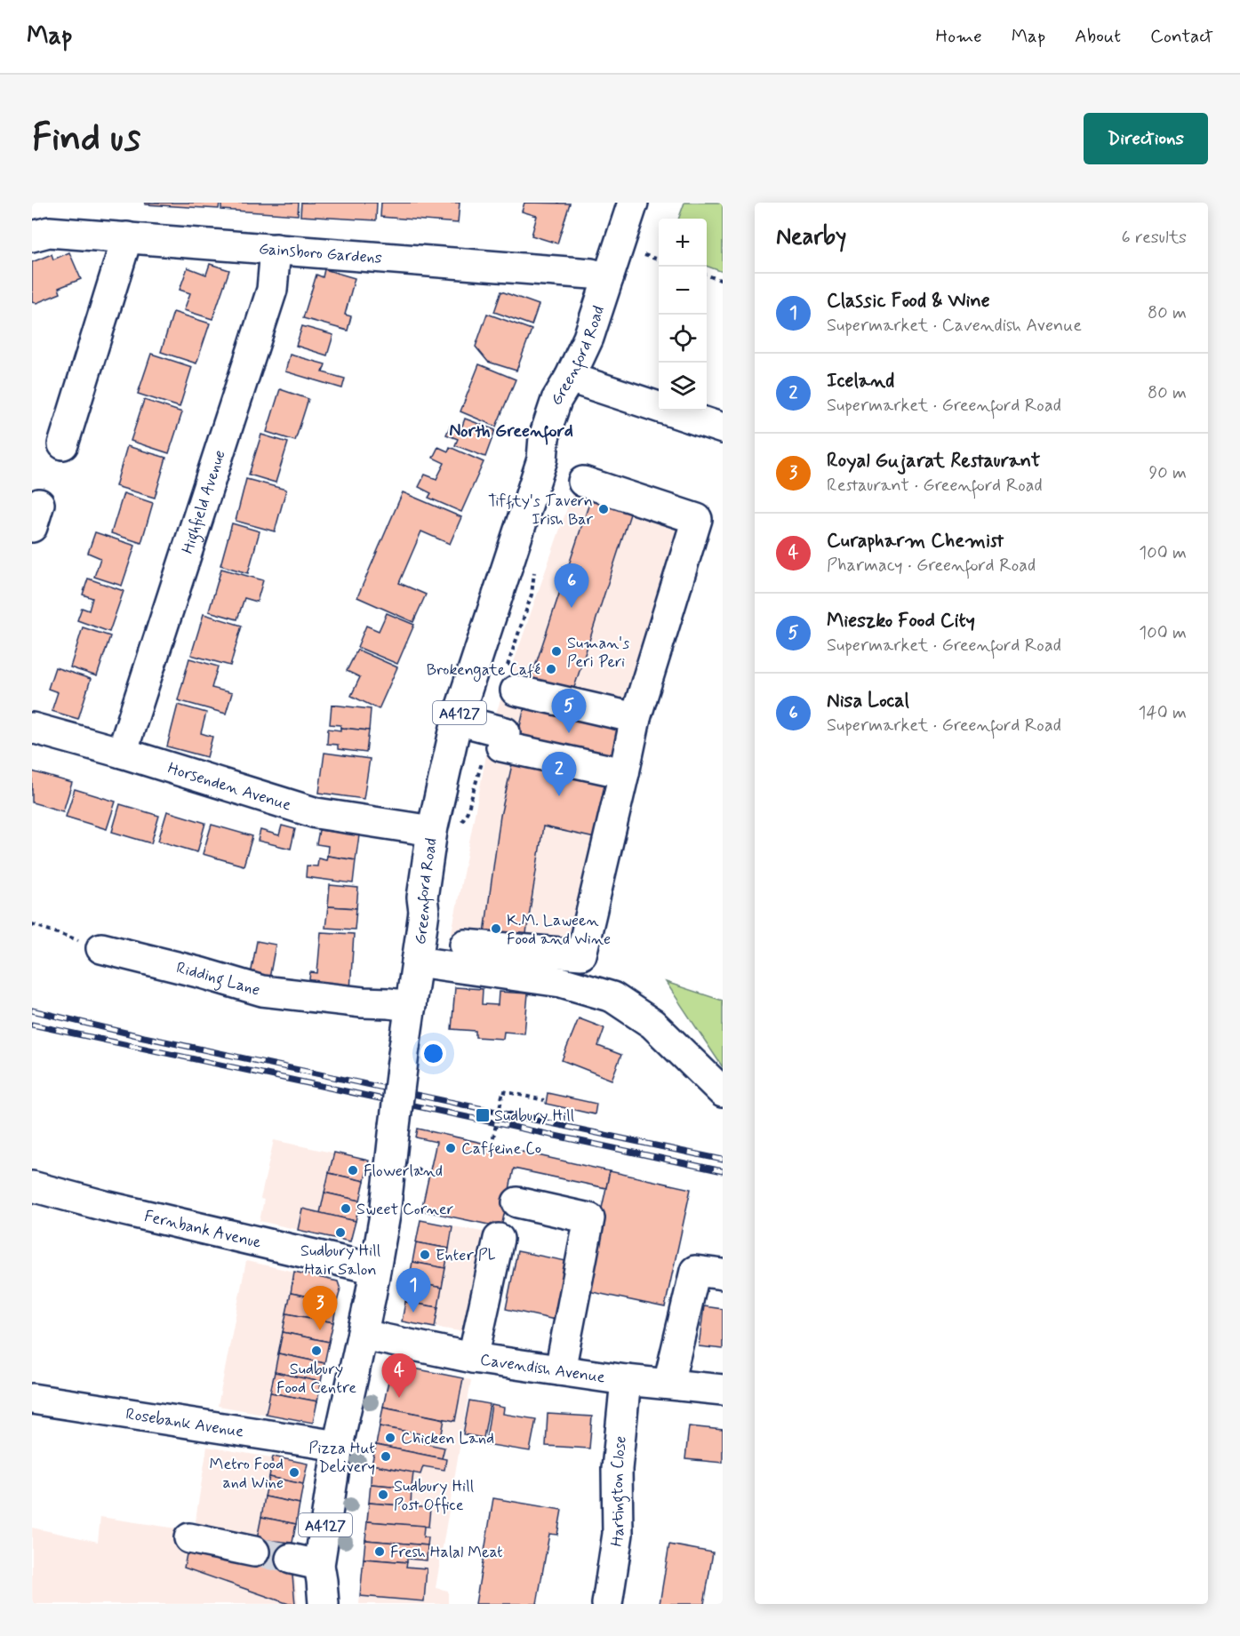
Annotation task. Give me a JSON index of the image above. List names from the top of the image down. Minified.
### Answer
{"streets":{"street":["Gainsboro Gardens","Greenford Road","Highfield Avenue","A4127","Horsenden Avenue","Ridding Lane","Fernbank Avenue","Cavendish Avenue","Rosebank Avenue","Hartington Close"]},"crossings":[["Gainsboro Gardens","Greenford Road"],["Gainsboro Gardens","Highfield Avenue"],["Greenford Road","Horsenden Avenue"],["Greenford Road","Ridding Lane"],["Greenford Road","Fernbank Avenue"],["Greenford Road","Cavendish Avenue"],["Greenford Road","Rosebank Avenue"],["Highfield Avenue","Horsenden Avenue"],["Cavendish Avenue","Hartington Close"]],"districts":["North Greenford"],"places":{"other":["Tiffty's Tavern Irish Bar","Suman's Peri Peri","Brokengate Café","K.M. Laween Food and Wine","Caffeine Co","Flowerland","Sweet Corner","Sudbury Hill Hair Salon","Enter PL","Sudbury Food Centre","Chicken Land","Pizza Hut Delivery","Metro Food and Wine","Sudbury Hill Post Office","Fresh Halal Meat"],"transit":["Sudbury Hill"]},"page":{"header":"Map","nav":["Home","Map","About","Contact"],"buttons":"Directions","title":"Find us","heading":["Nearby","6 results"],"map_buttons":["+","−"],"list":[{"mark":"1","name":"Classic Food & Wine","note":"Supermarket · Cavendish Avenue","value":"80 m"},{"mark":"2","name":"Iceland","note":"Supermarket · Greenford Road","value":"80 m"},{"mark":"3","name":"Royal Gujarat Restaurant","note":"Restaurant · Greenford Road","value":"90 m"},{"mark":"4","name":"Curapharm Chemist","note":"Pharmacy · Greenford Road","value":"100 m"},{"mark":"5","name":"Mieszko Food City","note":"Supermarket · Greenford Road","value":"100 m"},{"mark":"6","name":"Nisa Local","note":"Supermarket · Greenford Road","value":"140 m"}],"pins":["6","5","2","1","3","4"]}}
